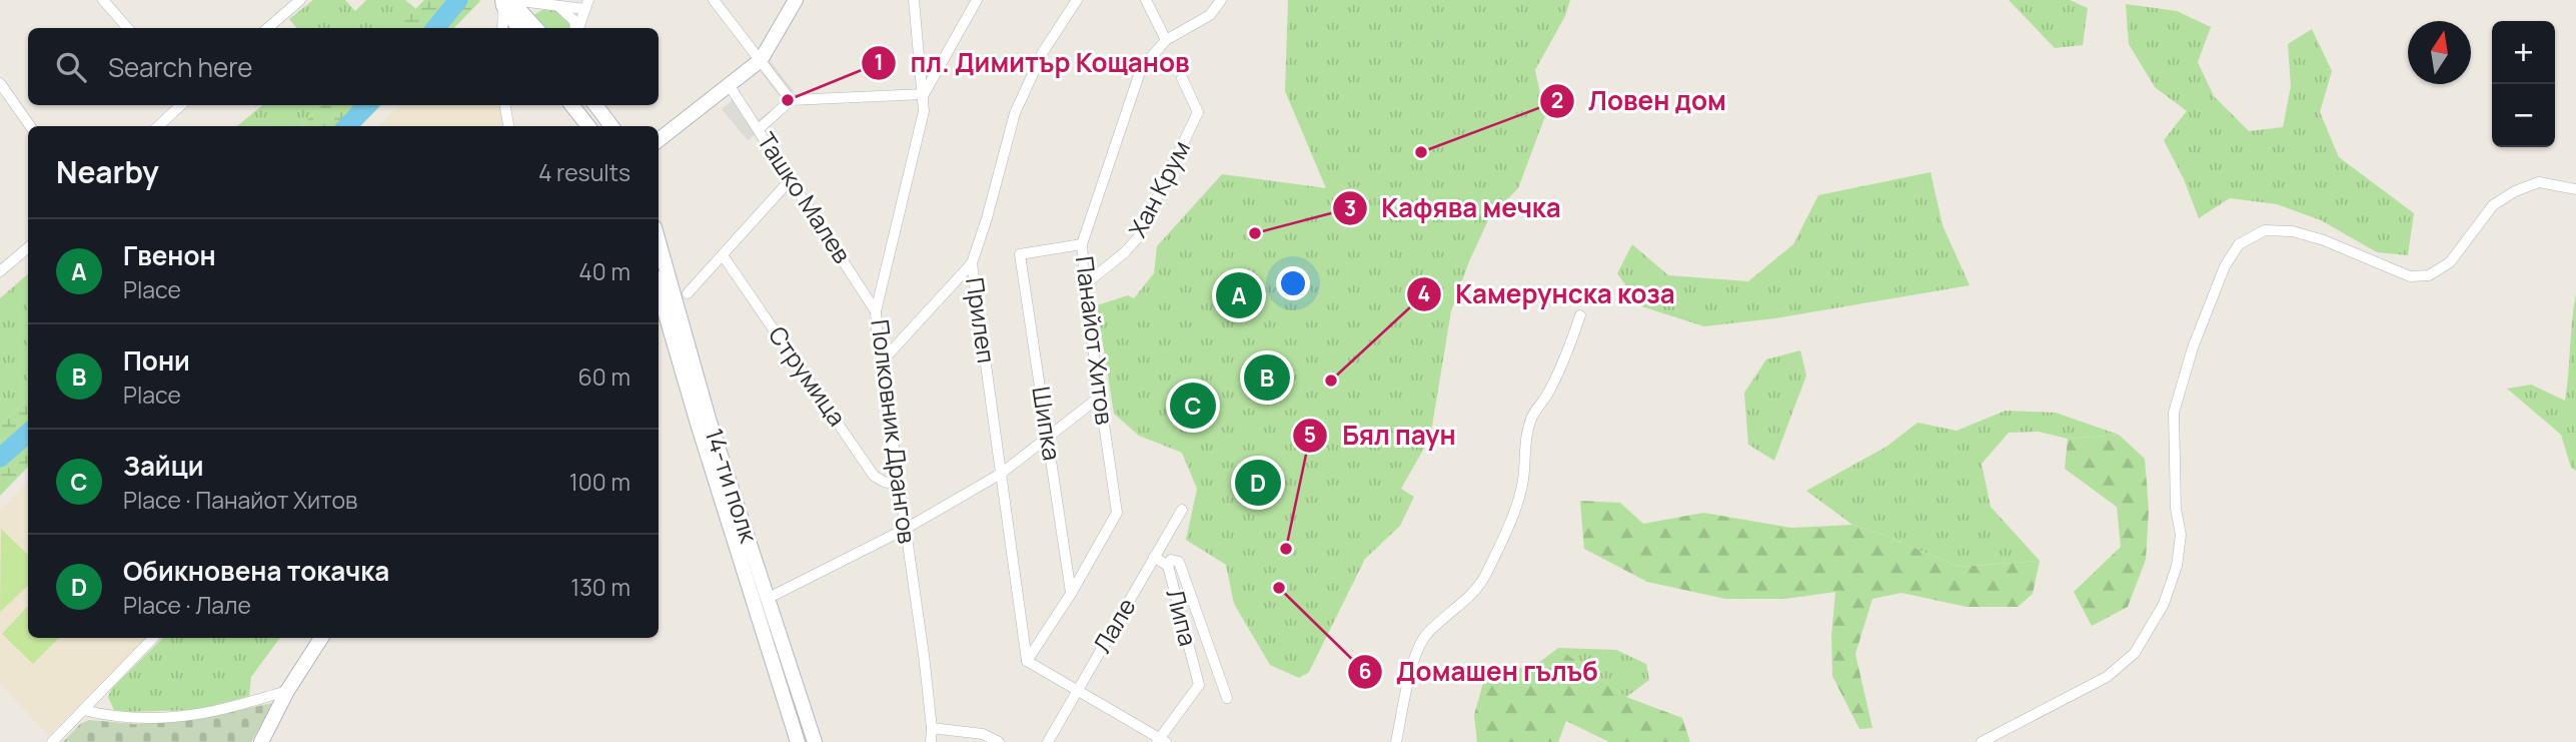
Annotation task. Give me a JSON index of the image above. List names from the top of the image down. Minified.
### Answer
{"streets":{"street":["Хан Крум","Ташко Малев","Прилеп","Панайот Хитов","Струмица","Шипка","Полковник Дрангов","14-ти полк","Липа","Лале"]},"crossings":[["Хан Крум","Панайот Хитов"],["Ташко Малев","Полковник Дрангов"],["Прилеп","Панайот Хитов"],["Панайот Хитов","Шипка"],["Струмица","Полковник Дрангов"],["Липа","Лале"]],"places":["пл. Димитър Кощанов","Ловен дом","Кафява мечка","Камерунска коза","Бял паун","Домашен гълъб"],"north":"top","page":{"map_buttons":["+","−"],"search":"Search here","heading":["Nearby","4 results"],"list":[{"mark":"A","name":"Гвенон","note":"Place","value":"40 m"},{"mark":"B","name":"Пони","note":"Place","value":"60 m"},{"mark":"C","name":"Зайци","note":"Place · Панайот Хитов","value":"100 m"},{"mark":"D","name":"Обикновена токачка","note":"Place · Лале","value":"130 m"}],"pins":["A","B","C","D"]}}
